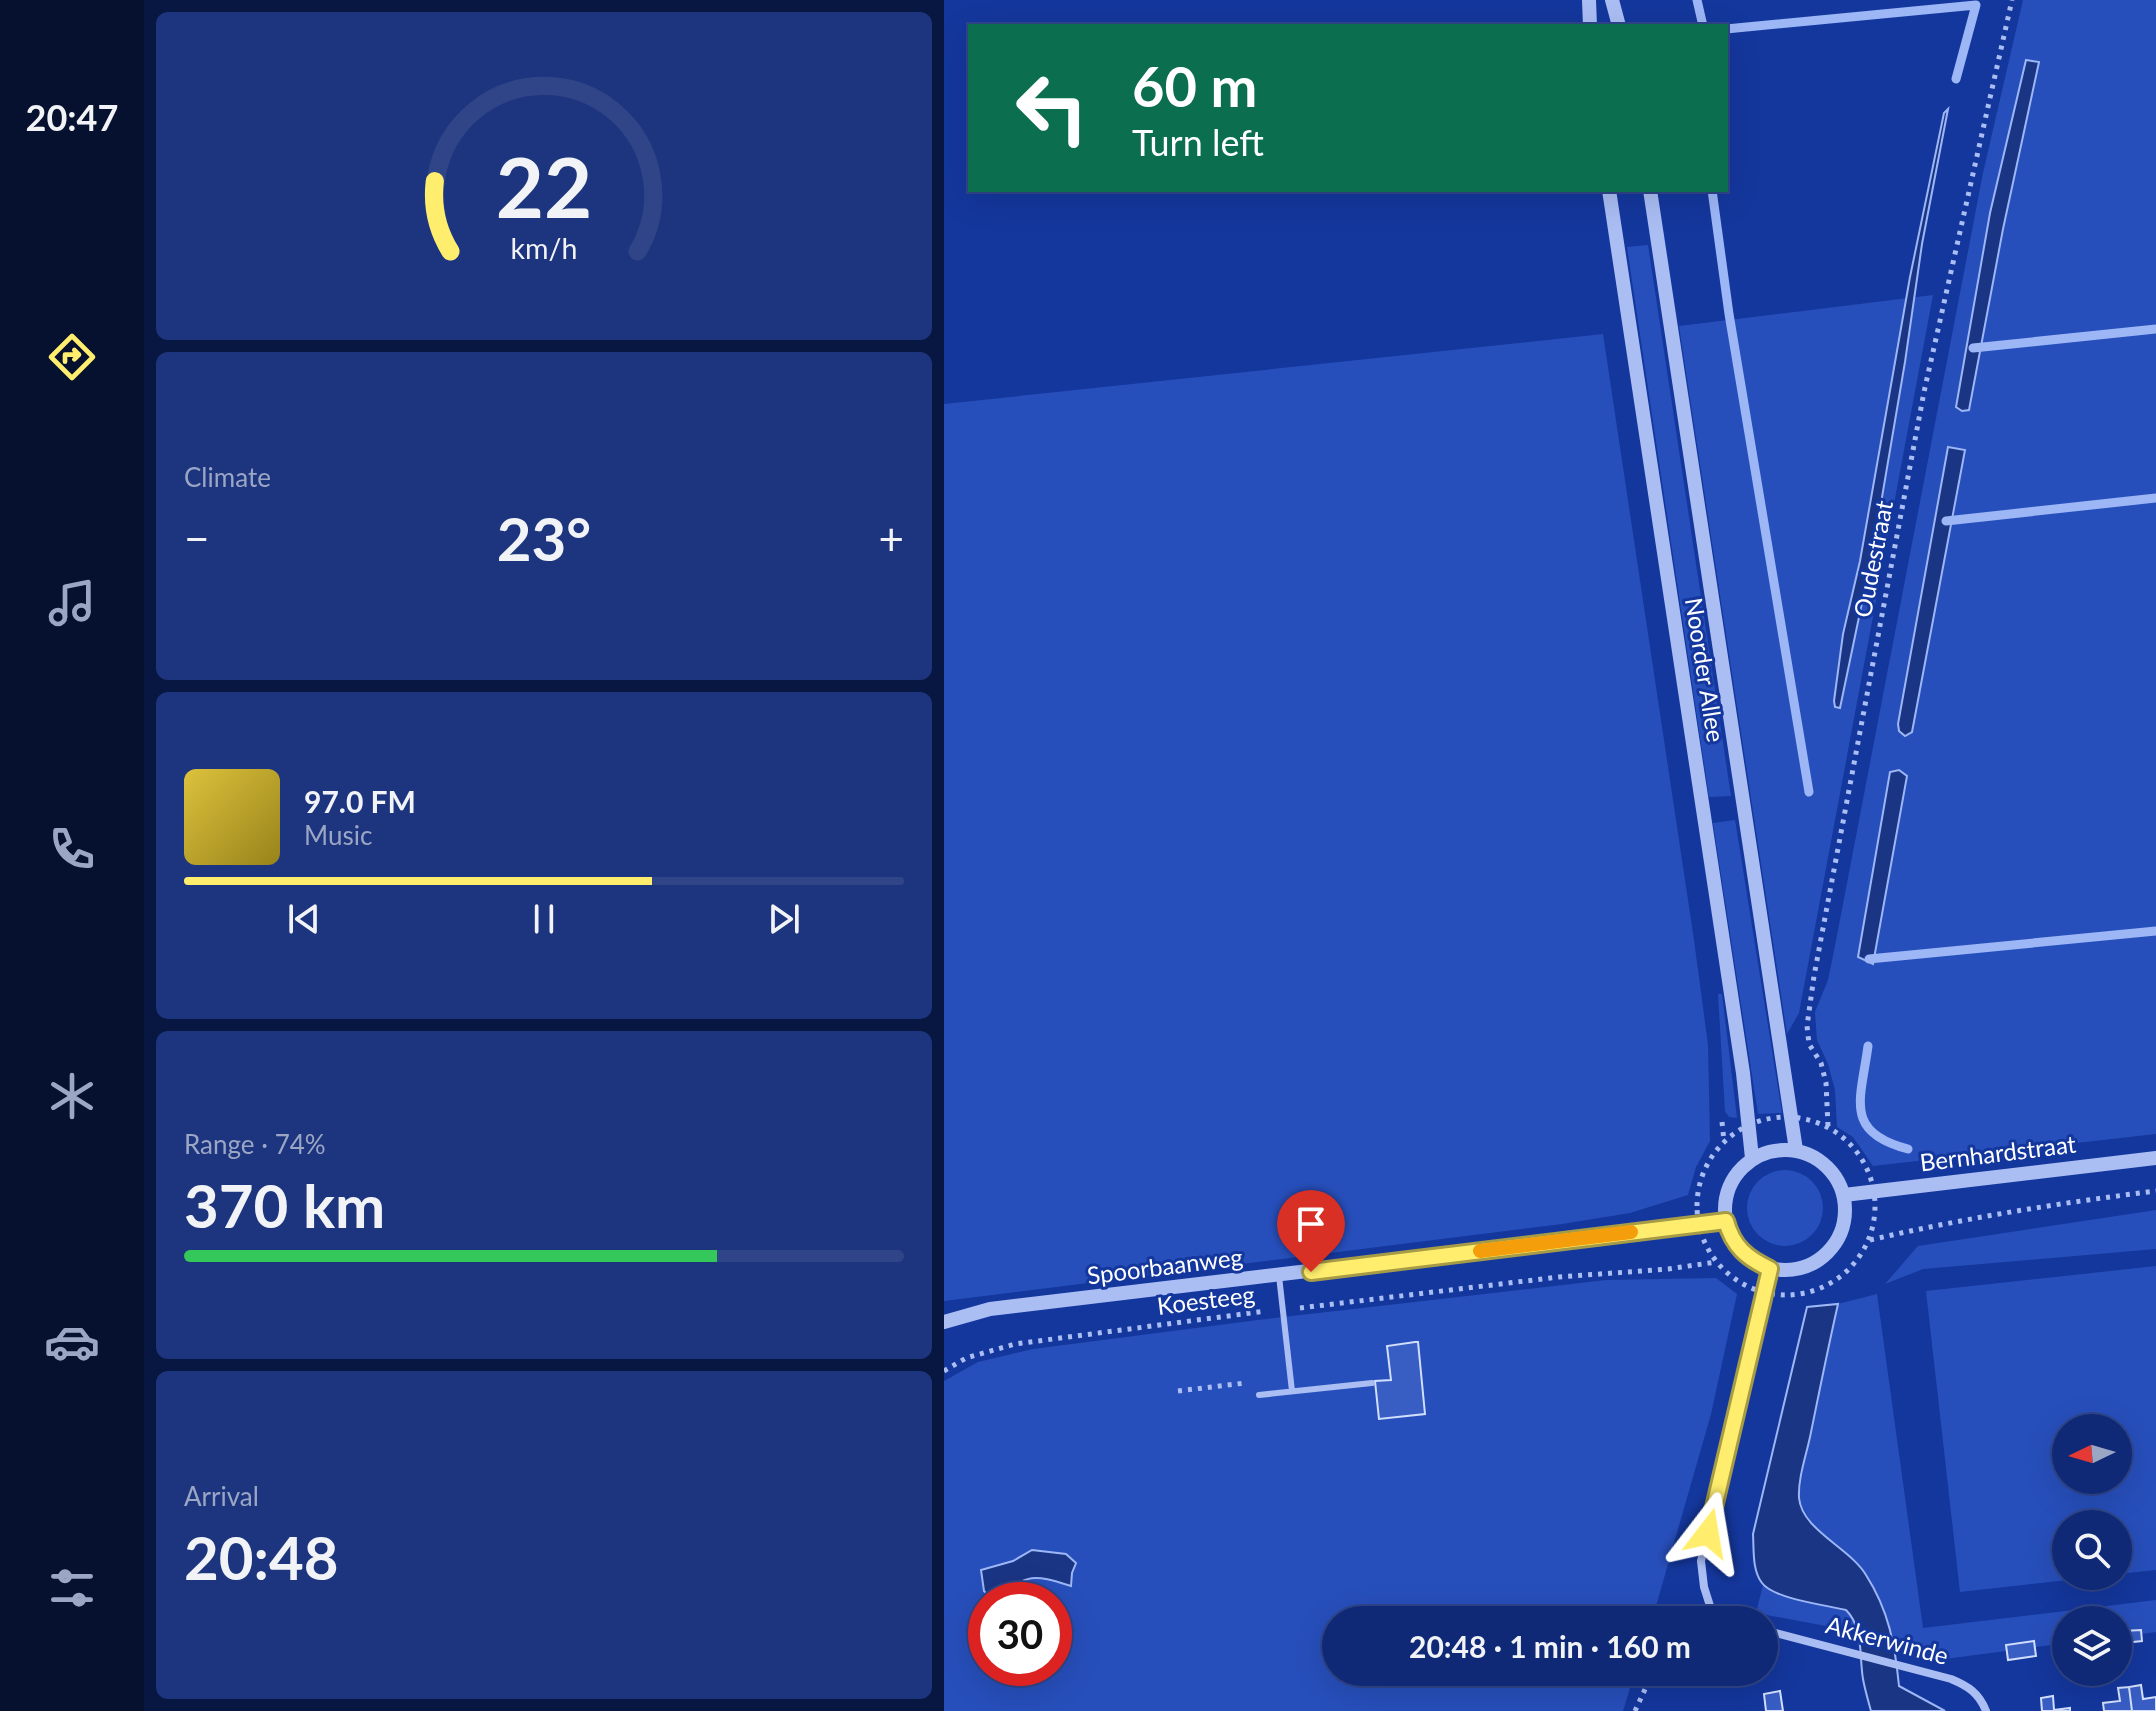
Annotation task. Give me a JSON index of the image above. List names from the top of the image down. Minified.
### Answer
{"streets":{"street":["Noorder Allee","Bernhardstraat","Spoorbaanweg","Akkerwinde"],"path":["Oudestraat","Koesteeg"]},"crossings":[["Noorder Allee","Bernhardstraat"],["Noorder Allee","Spoorbaanweg"],["Bernhardstraat","Spoorbaanweg"]],"north":"left","page":{"tabs":"20:47","turn":["60 m","Turn left"],"tile":["Climate",["Range · 74%","370 km"],["Arrival","20:48"]],"heat":["−","23°","+"],"song":["97.0 FM","Music"],"limit":"30","trip":"20:48 · 1 min · 160 m","gauge":["22","km/h"]}}
